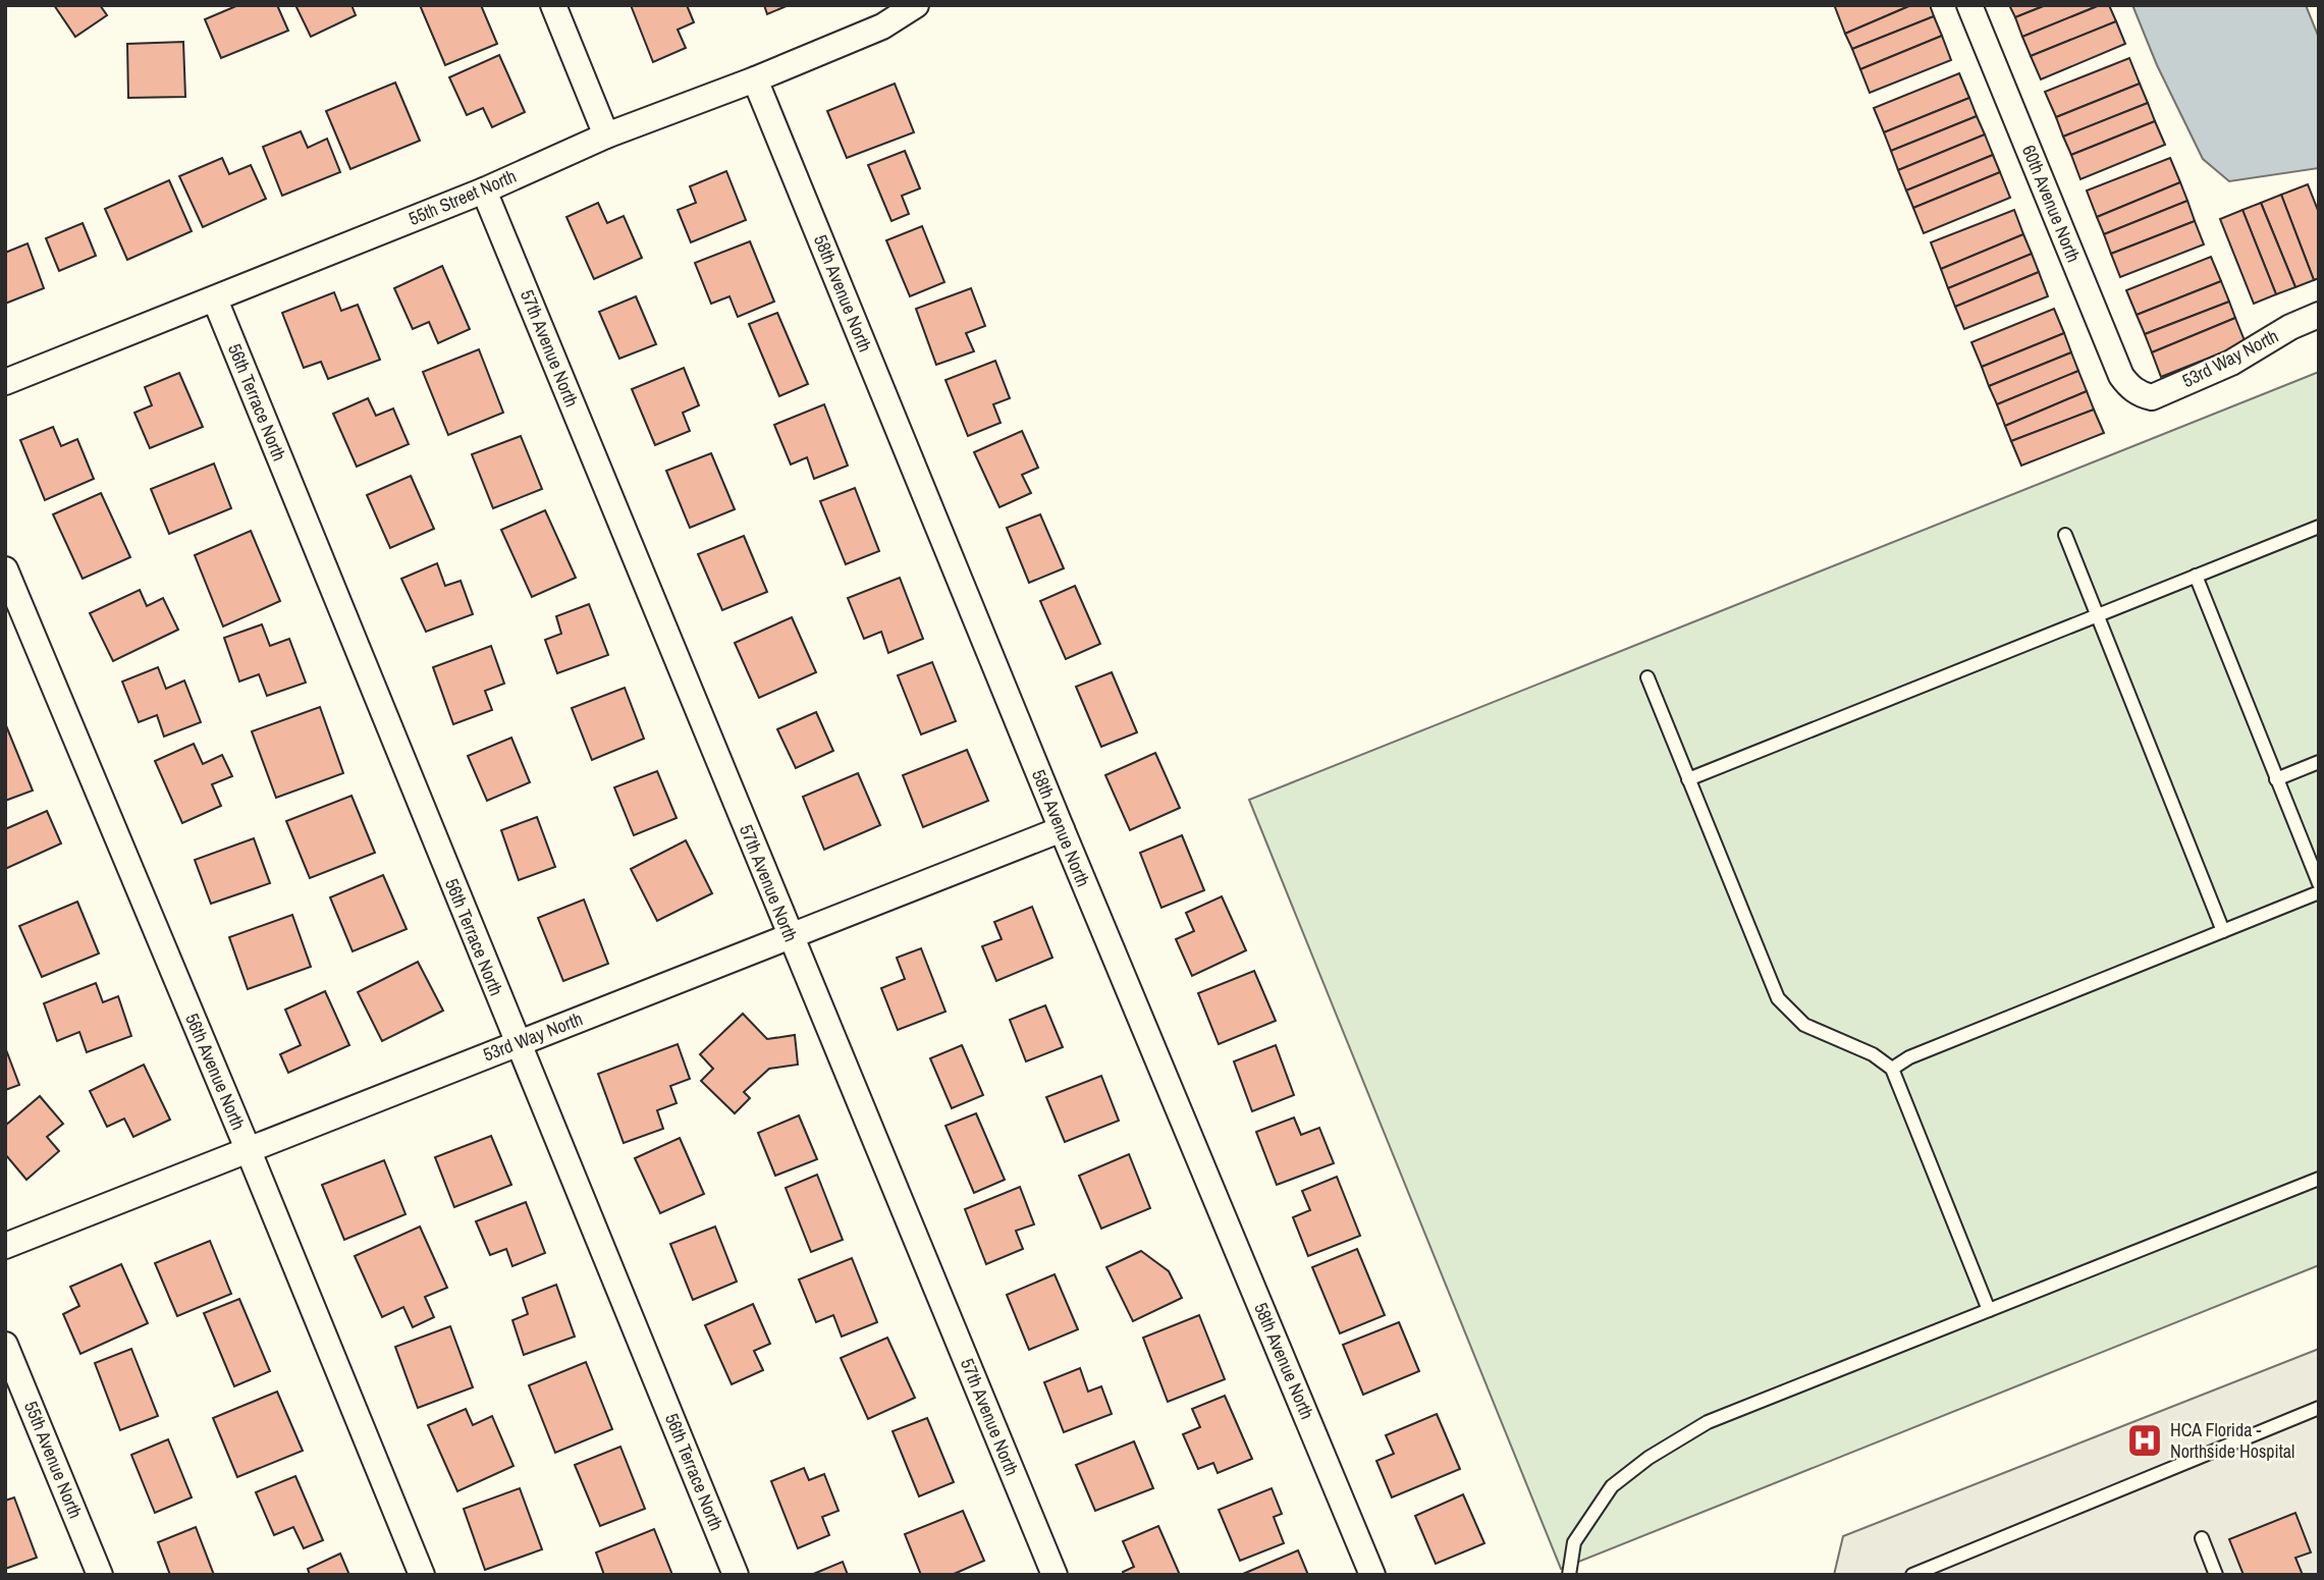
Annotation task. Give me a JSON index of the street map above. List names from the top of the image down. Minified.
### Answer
{"streets":{"street":["55th Street North","60th Avenue North","58th Avenue North","57th Avenue North","53rd Way North","56th Terrace North","56th Avenue North","55th Avenue North"]},"crossings":[["55th Street North","58th Avenue North"],["55th Street North","57th Avenue North"],["55th Street North","56th Terrace North"],["60th Avenue North","53rd Way North"],["58th Avenue North","53rd Way North"],["57th Avenue North","53rd Way North"],["53rd Way North","56th Terrace North"],["53rd Way North","56th Avenue North"]],"places":{"hospital":["HCA Florida - Northside Hospital"]}}
